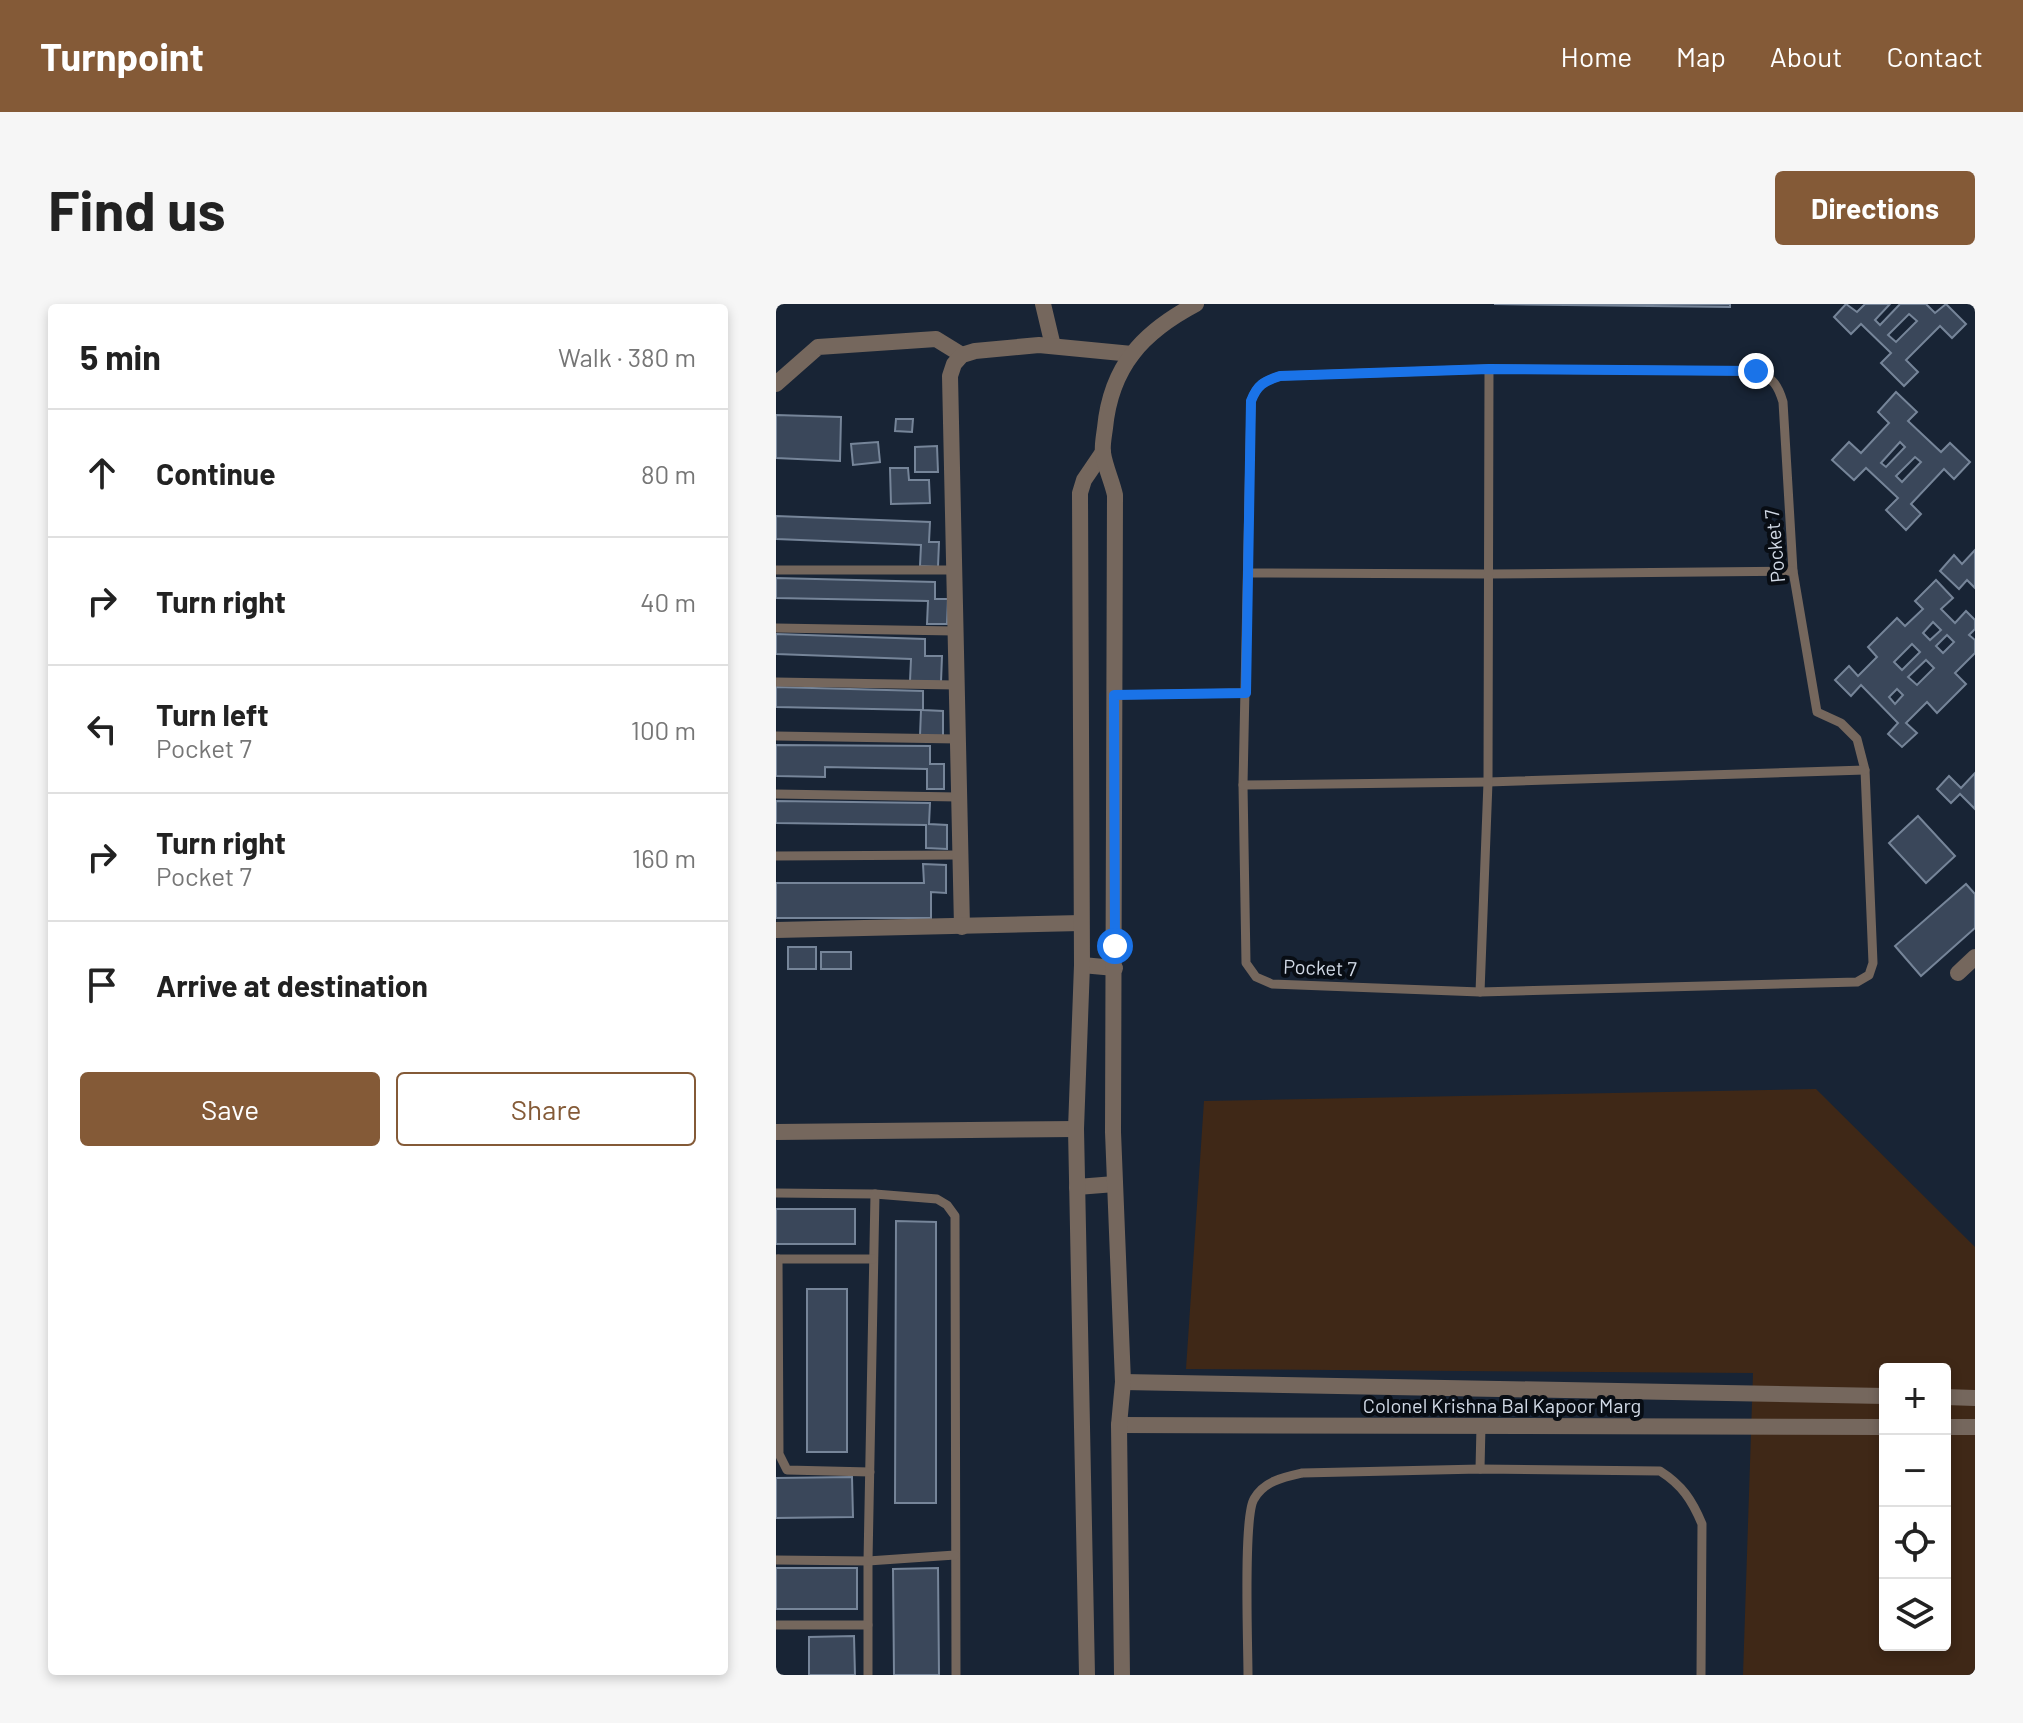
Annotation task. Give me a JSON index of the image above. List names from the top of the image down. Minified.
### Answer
{"streets":{"street":["Colonel Krishna Bal Kapoor Marg"],"lane":["Pocket 7"]},"page":{"header":"Turnpoint","nav":["Home","Map","About","Contact"],"buttons":["Directions",["Save","Share"]],"title":"Find us","heading":["5 min","Walk · 380 m"],"list":[["Continue","80 m"],["Turn right","40 m"],["Turn left","Pocket 7","100 m"],["Turn right","Pocket 7","160 m"],"Arrive at destination"],"map_buttons":["+","−"]}}
